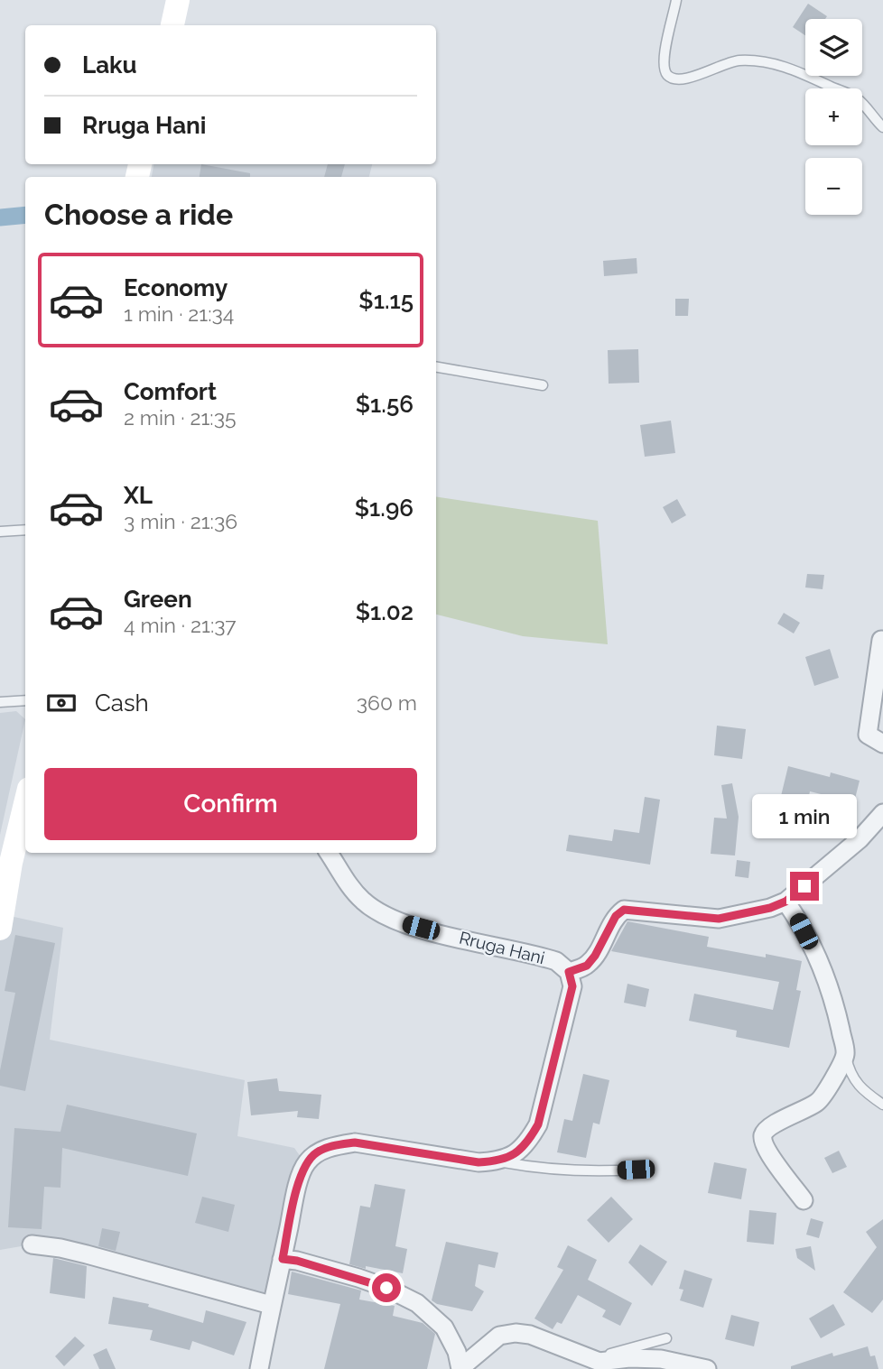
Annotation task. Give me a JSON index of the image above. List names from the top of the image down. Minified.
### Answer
{"streets":{"street":["Rruga Hani"]},"page":{"map_buttons":["+","−"],"banner":["Laku","Rruga Hani"],"heading":"Choose a ride","list":[{"name":"Economy","note":"1 min · 21:34","value":"$1.15"},{"name":"Comfort","note":"2 min · 21:35","value":"$1.56"},{"name":"XL","note":"3 min · 21:36","value":"$1.96"},{"name":"Green","note":"4 min · 21:37","value":"$1.02"}],"pay":["Cash","360 m"],"buttons":"Confirm","bubble":"1 min"}}
